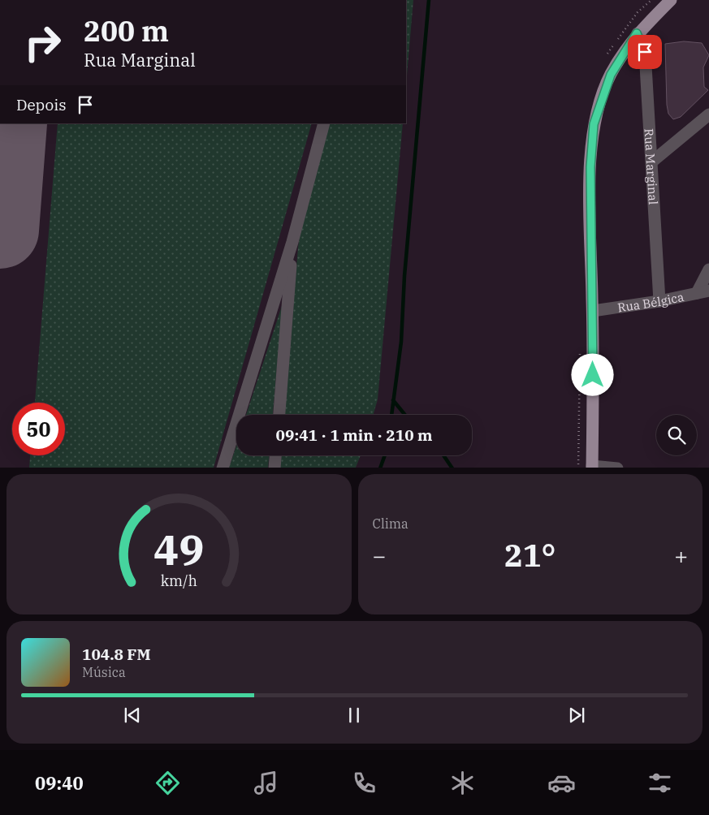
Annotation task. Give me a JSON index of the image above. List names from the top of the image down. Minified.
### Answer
{"streets":{"street":["Rua Marginal","Rua Bélgica"]},"crossings":[["Rua Marginal","Rua Bélgica"]],"page":{"turn":["200 m","Rua Marginal"],"then":"Depois","limit":"50","trip":"09:41 · 1 min · 210 m","tile":"Clima","heat":["−","21°","+"],"song":["104.8 FM","Música"],"tabs":"09:40","gauge":["49","km/h"]}}
